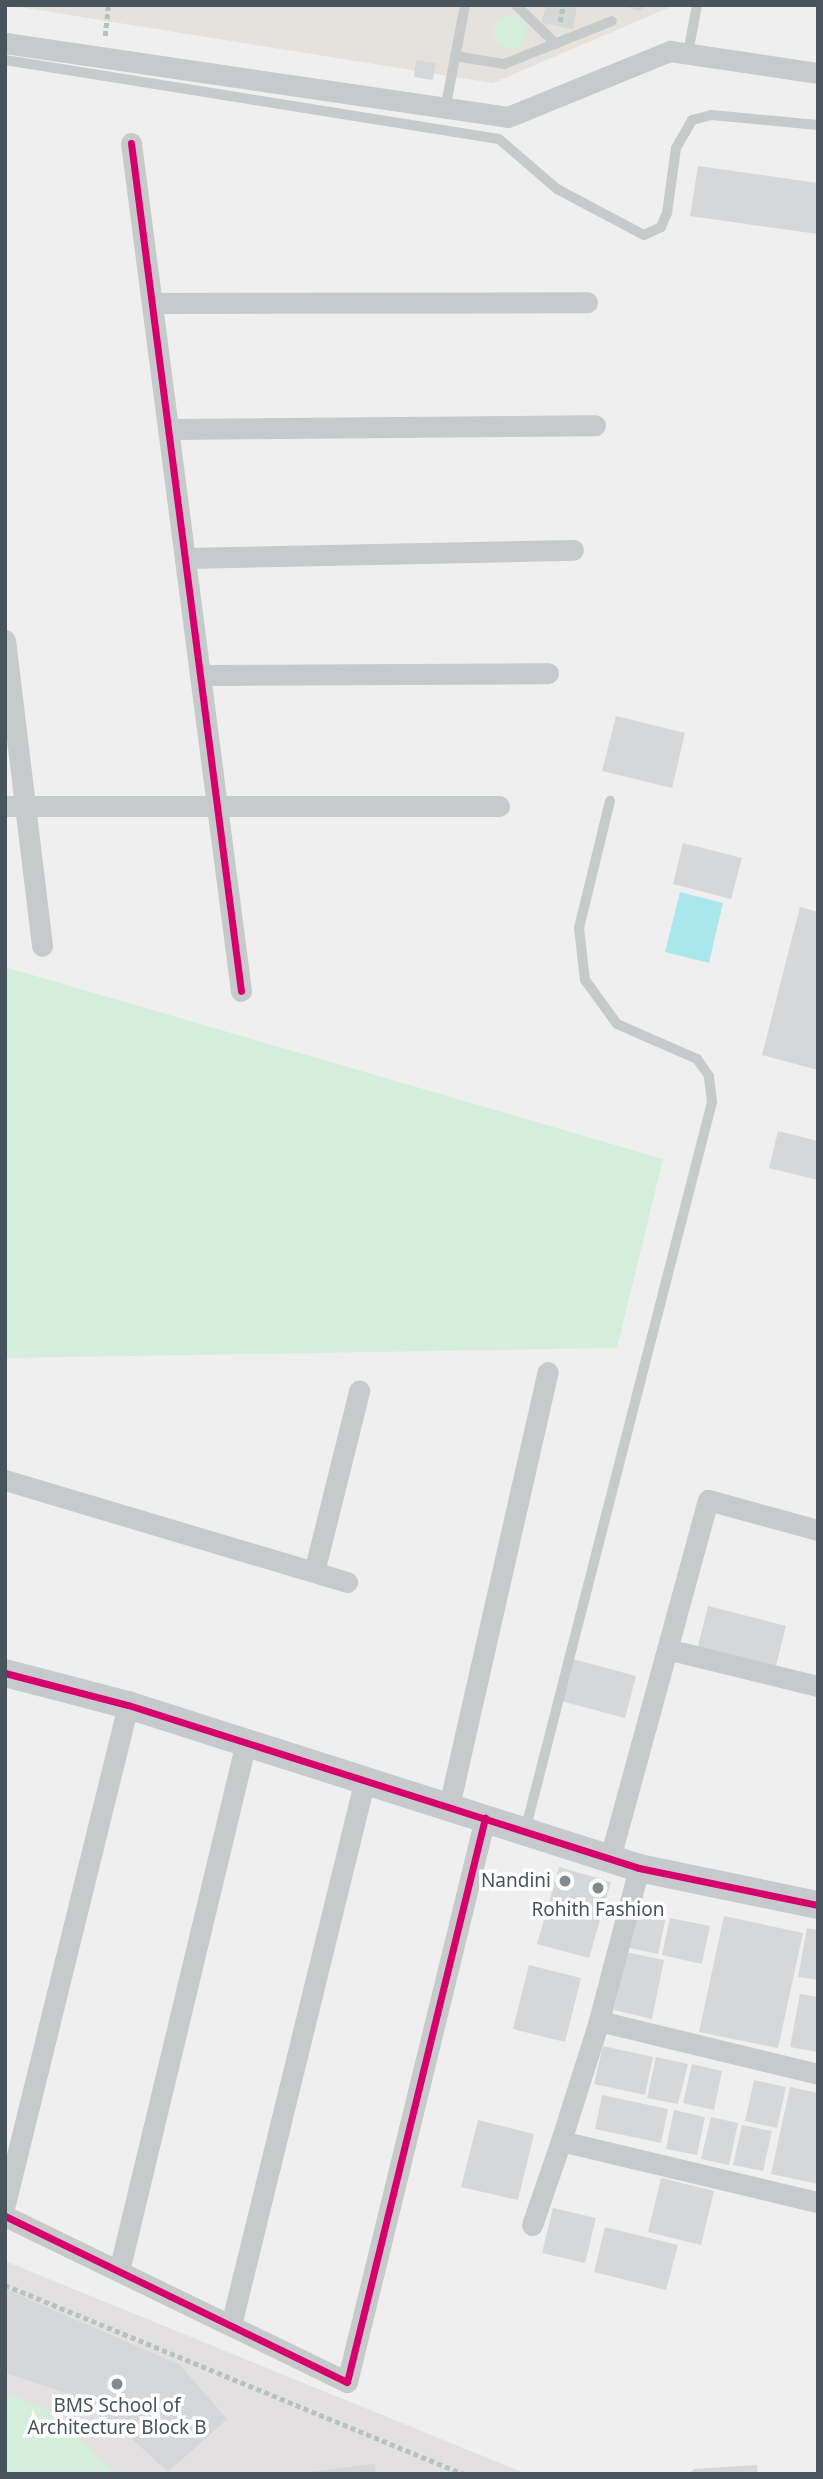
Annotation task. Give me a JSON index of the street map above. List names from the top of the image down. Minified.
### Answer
{"places":["Nandini","Rohith Fashion","BMS School of Architecture Block B"]}
